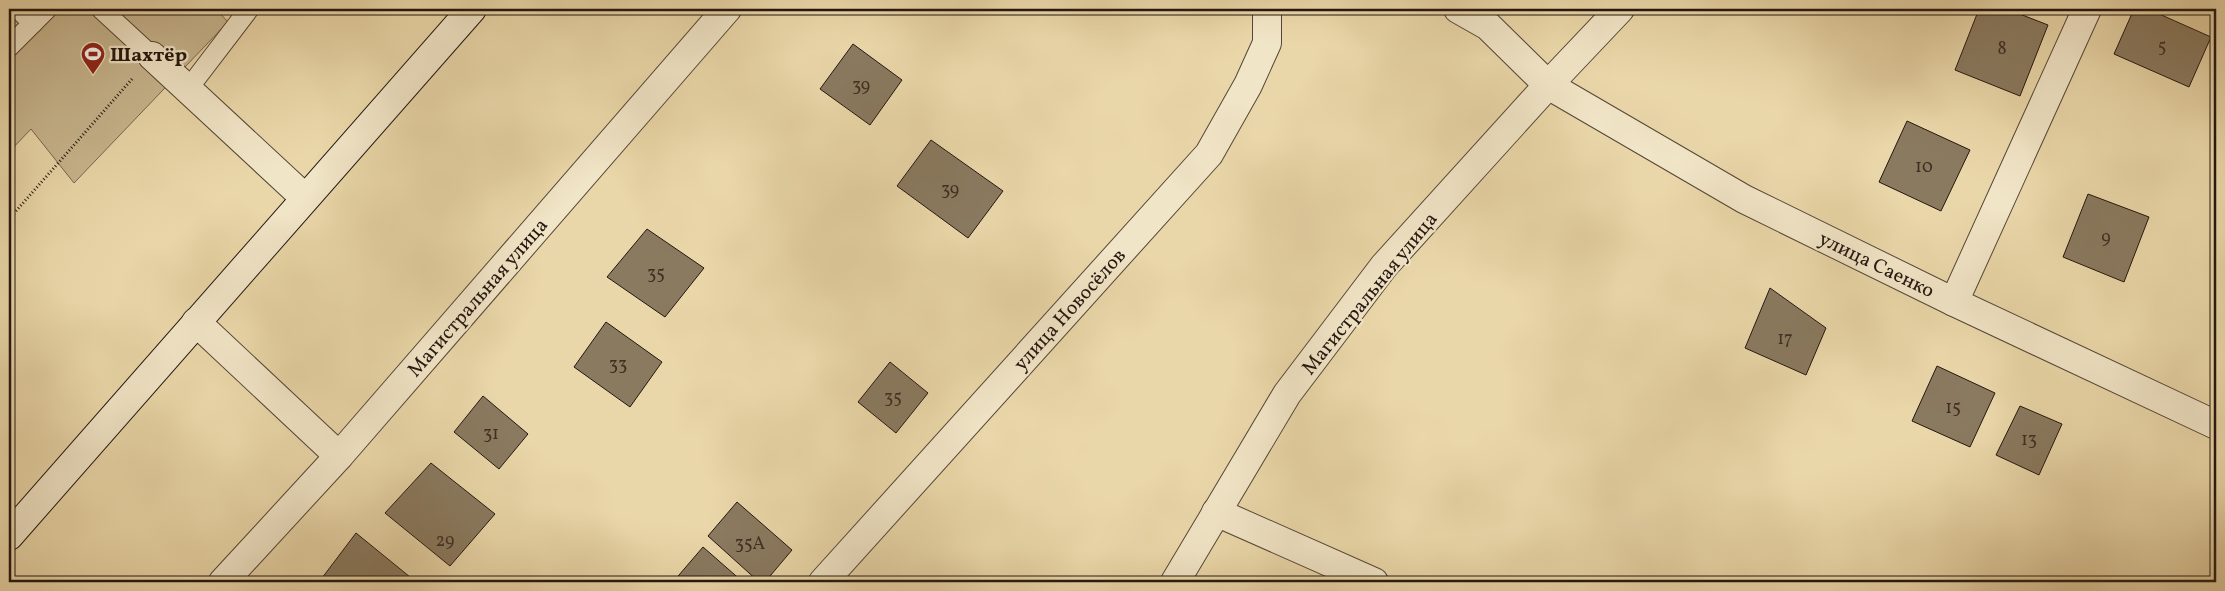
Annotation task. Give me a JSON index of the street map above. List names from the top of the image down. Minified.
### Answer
{"streets":{"street":["улица Саенко","Магистральная улица","улица Новосёлов"]},"crossings":[["улица Саенко","Магистральная улица"]],"places":{"sports":["Шахтёр"]},"house_numbers":["5","8","39","10","39","9","35","17","33","35","15","31","13","29","35А"]}
